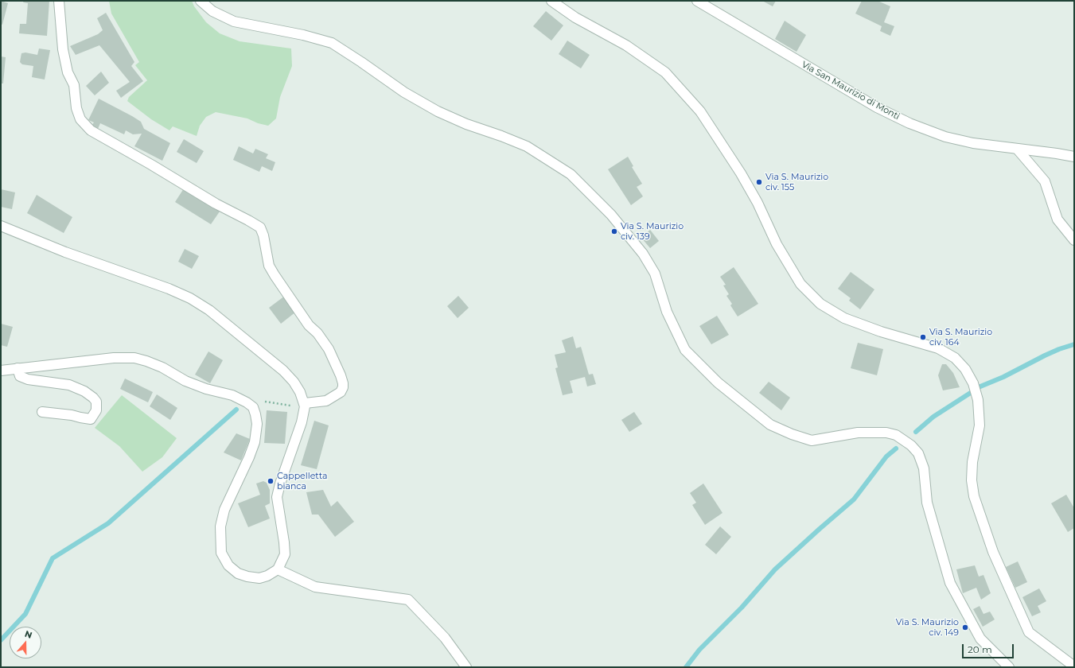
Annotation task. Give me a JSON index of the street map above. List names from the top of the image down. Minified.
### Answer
{"streets":{"street":["Via San Maurizio di Monti"]},"places":["Via S. Maurizio civ. 155","Via S. Maurizio civ. 139","Via S. Maurizio civ. 164","Cappelletta bianca","Via S. Maurizio civ. 149"],"scale_bar":"20 m","north":"top"}
